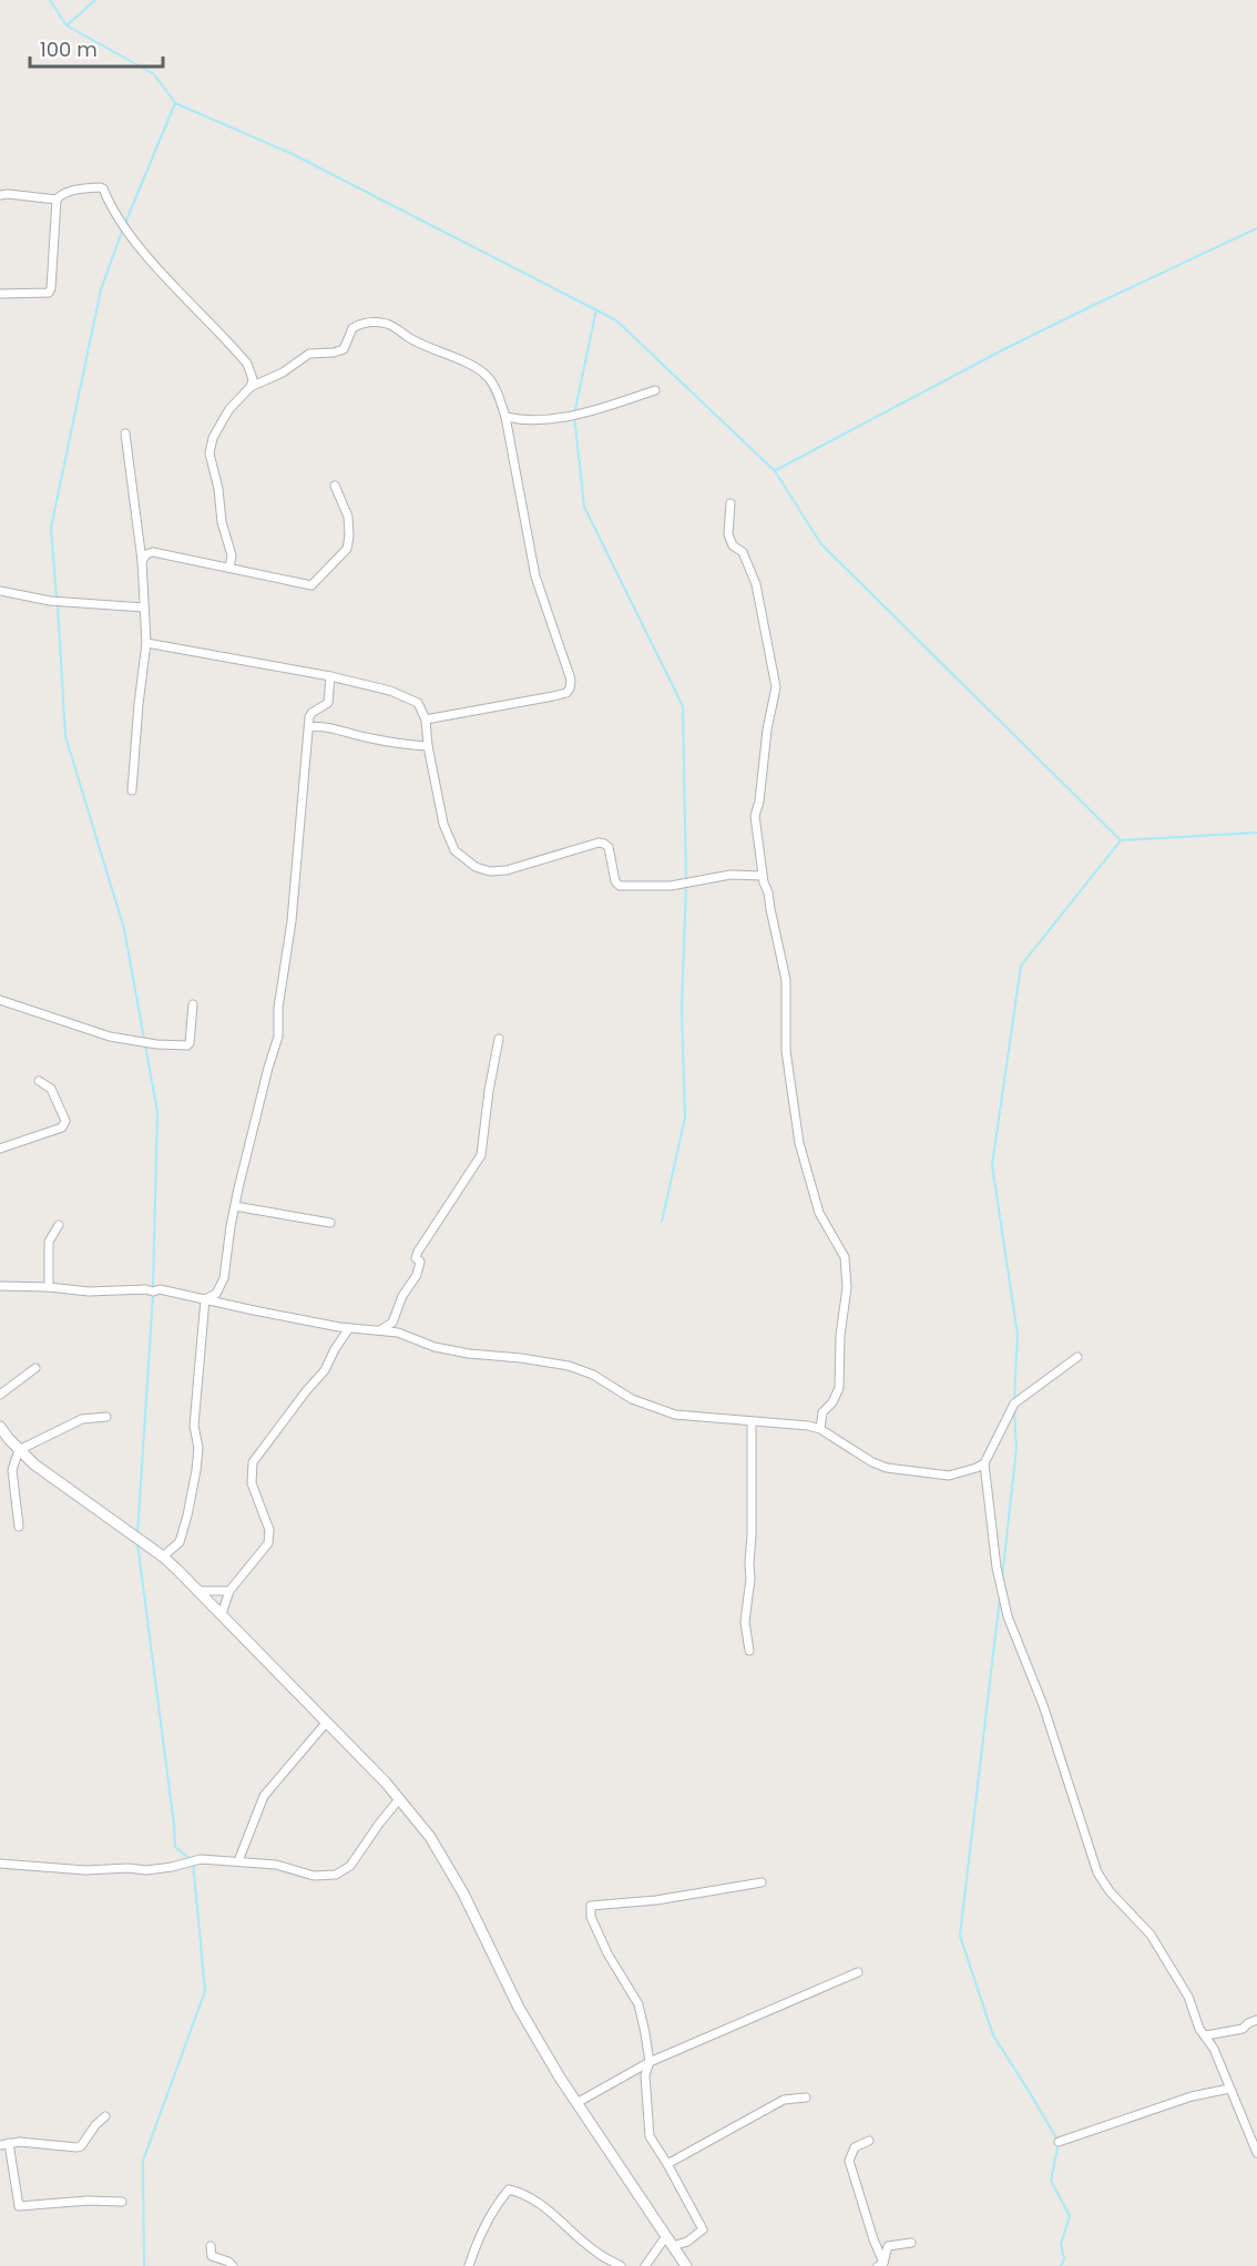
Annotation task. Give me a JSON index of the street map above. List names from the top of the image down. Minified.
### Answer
{"scale_bar":"100 m"}
